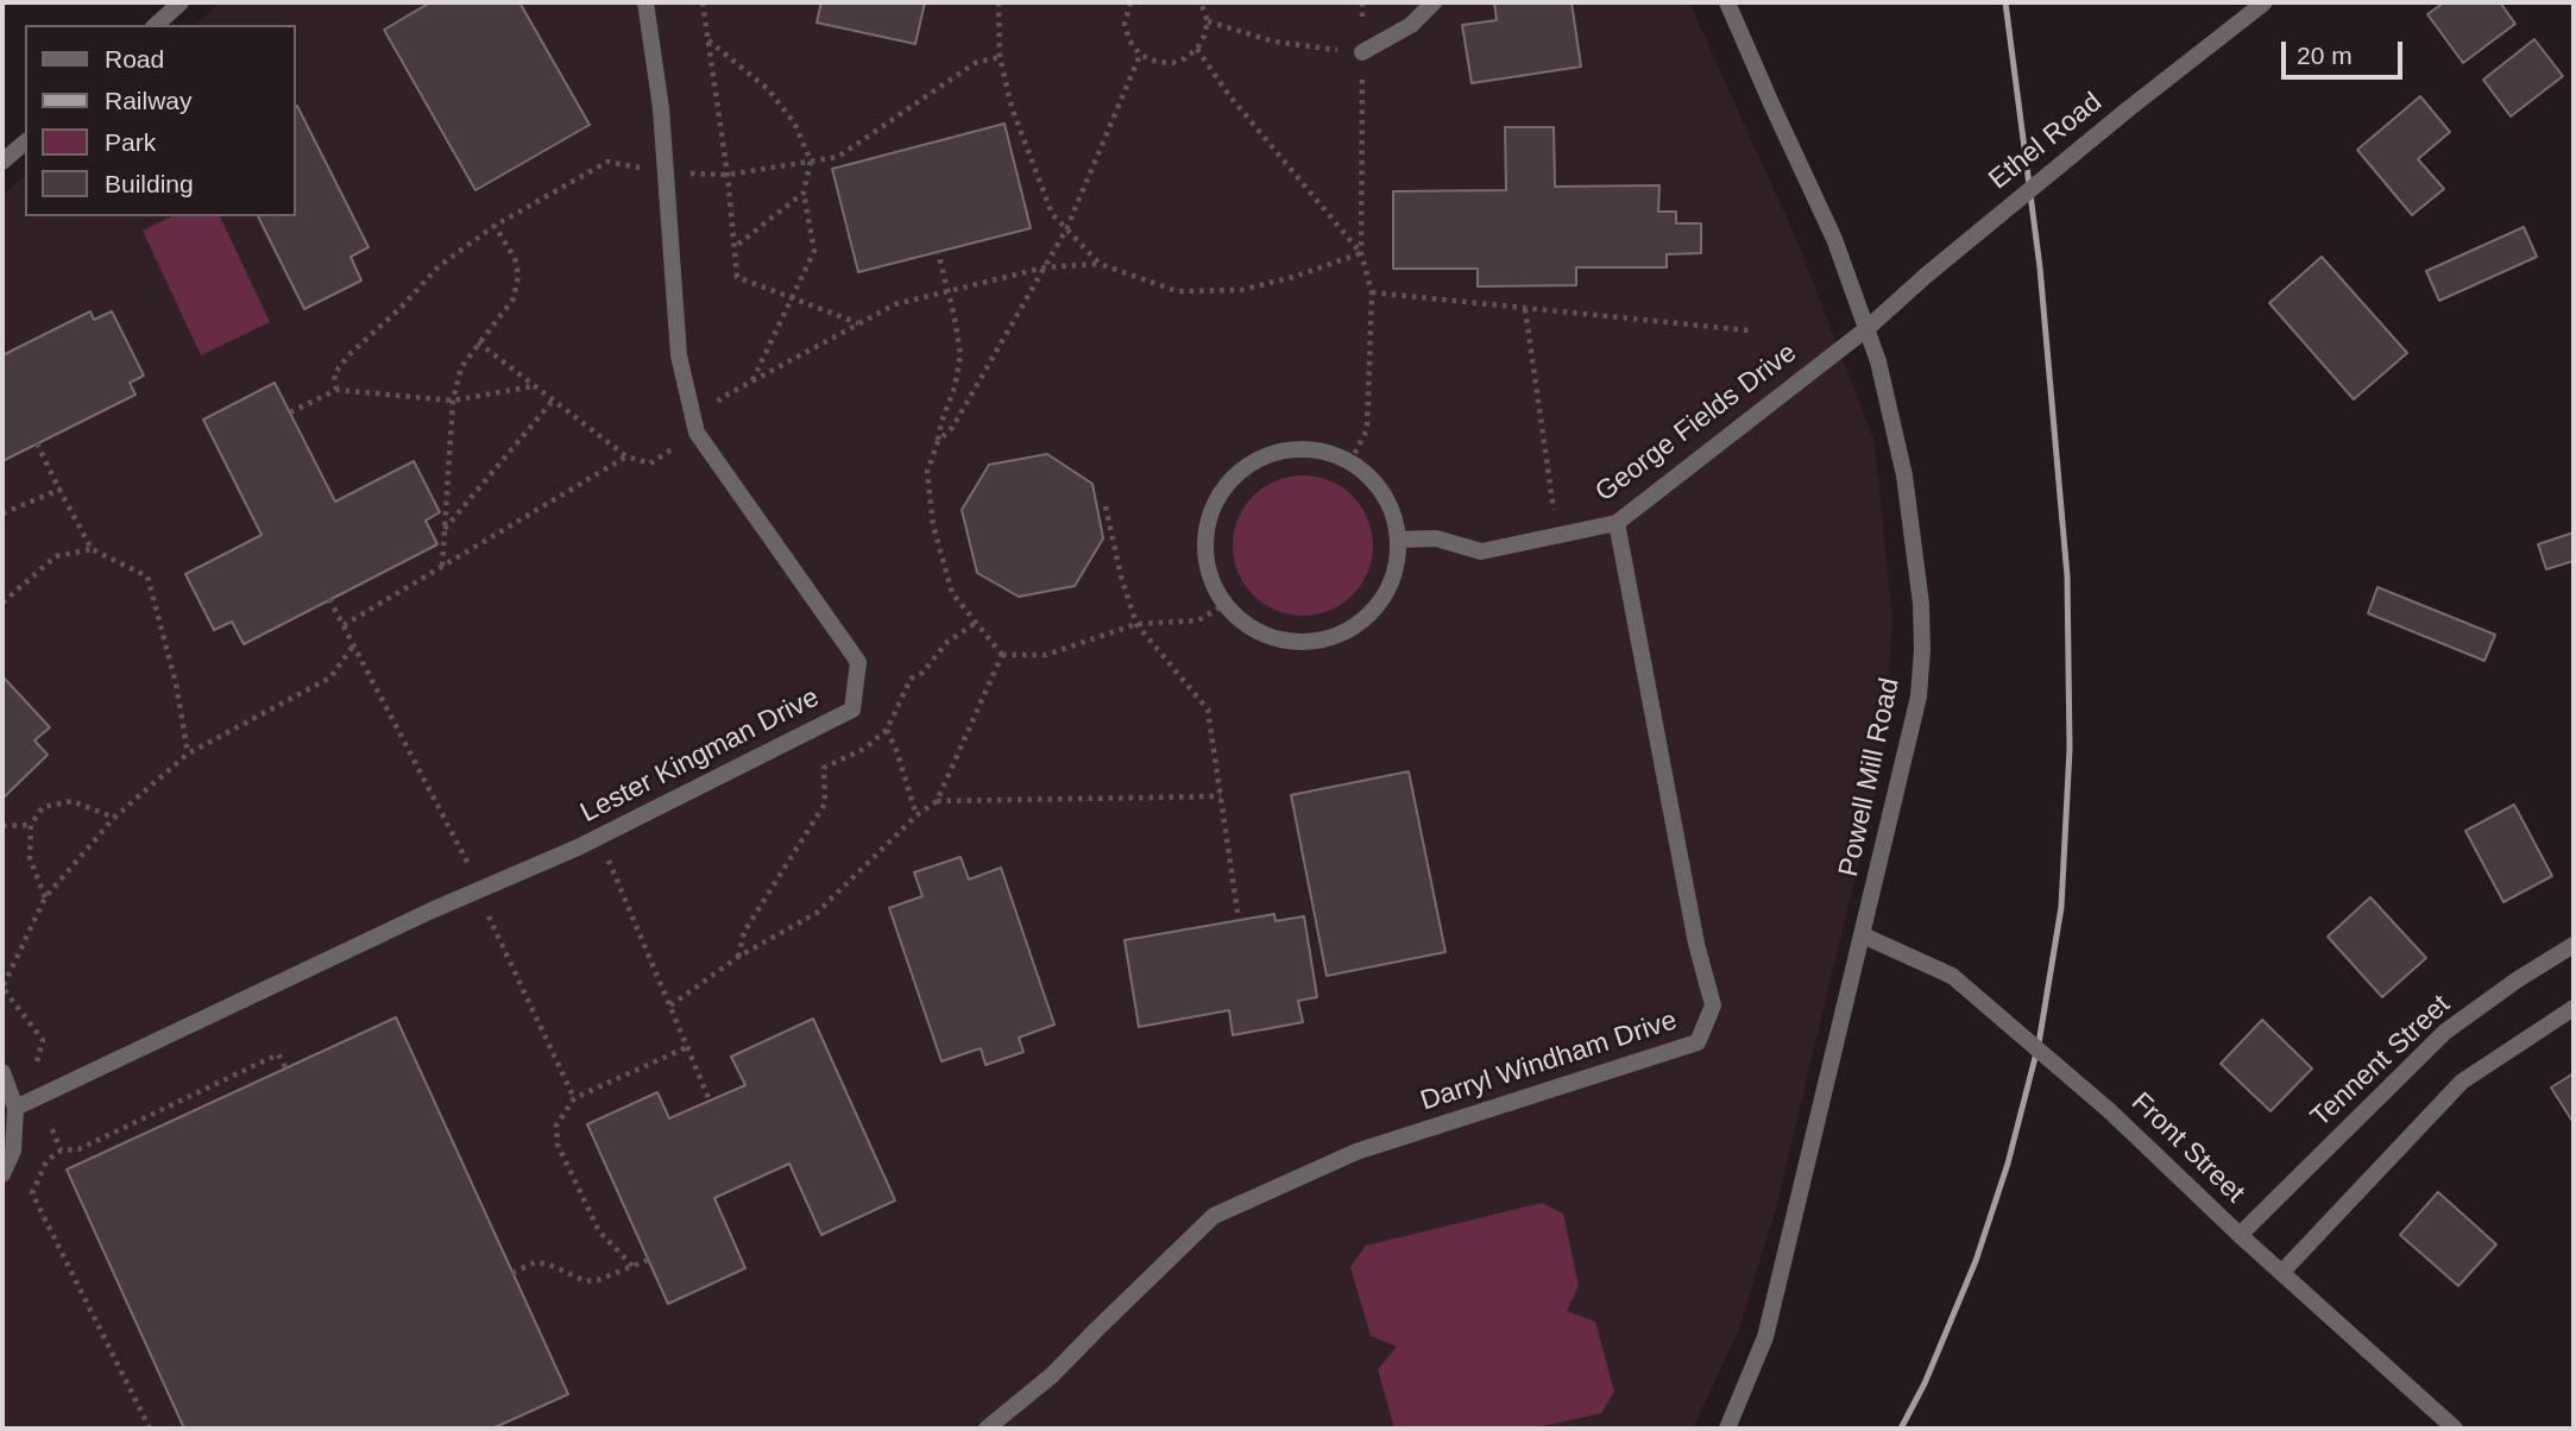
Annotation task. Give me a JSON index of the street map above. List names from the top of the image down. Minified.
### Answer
{"streets":{"street":["Ethel Road","George Fields Drive","Lester Kingman Drive","Powell Mill Road","Darryl Windham Drive","Tennent Street","Front Street"]},"crossings":[["Ethel Road","George Fields Drive"],["Ethel Road","Powell Mill Road"],["George Fields Drive","Powell Mill Road"],["George Fields Drive","Darryl Windham Drive"],["Powell Mill Road","Front Street"],["Tennent Street","Front Street"]],"legend":["Road","Railway","Park","Building"],"scale_bar":"20 m"}
